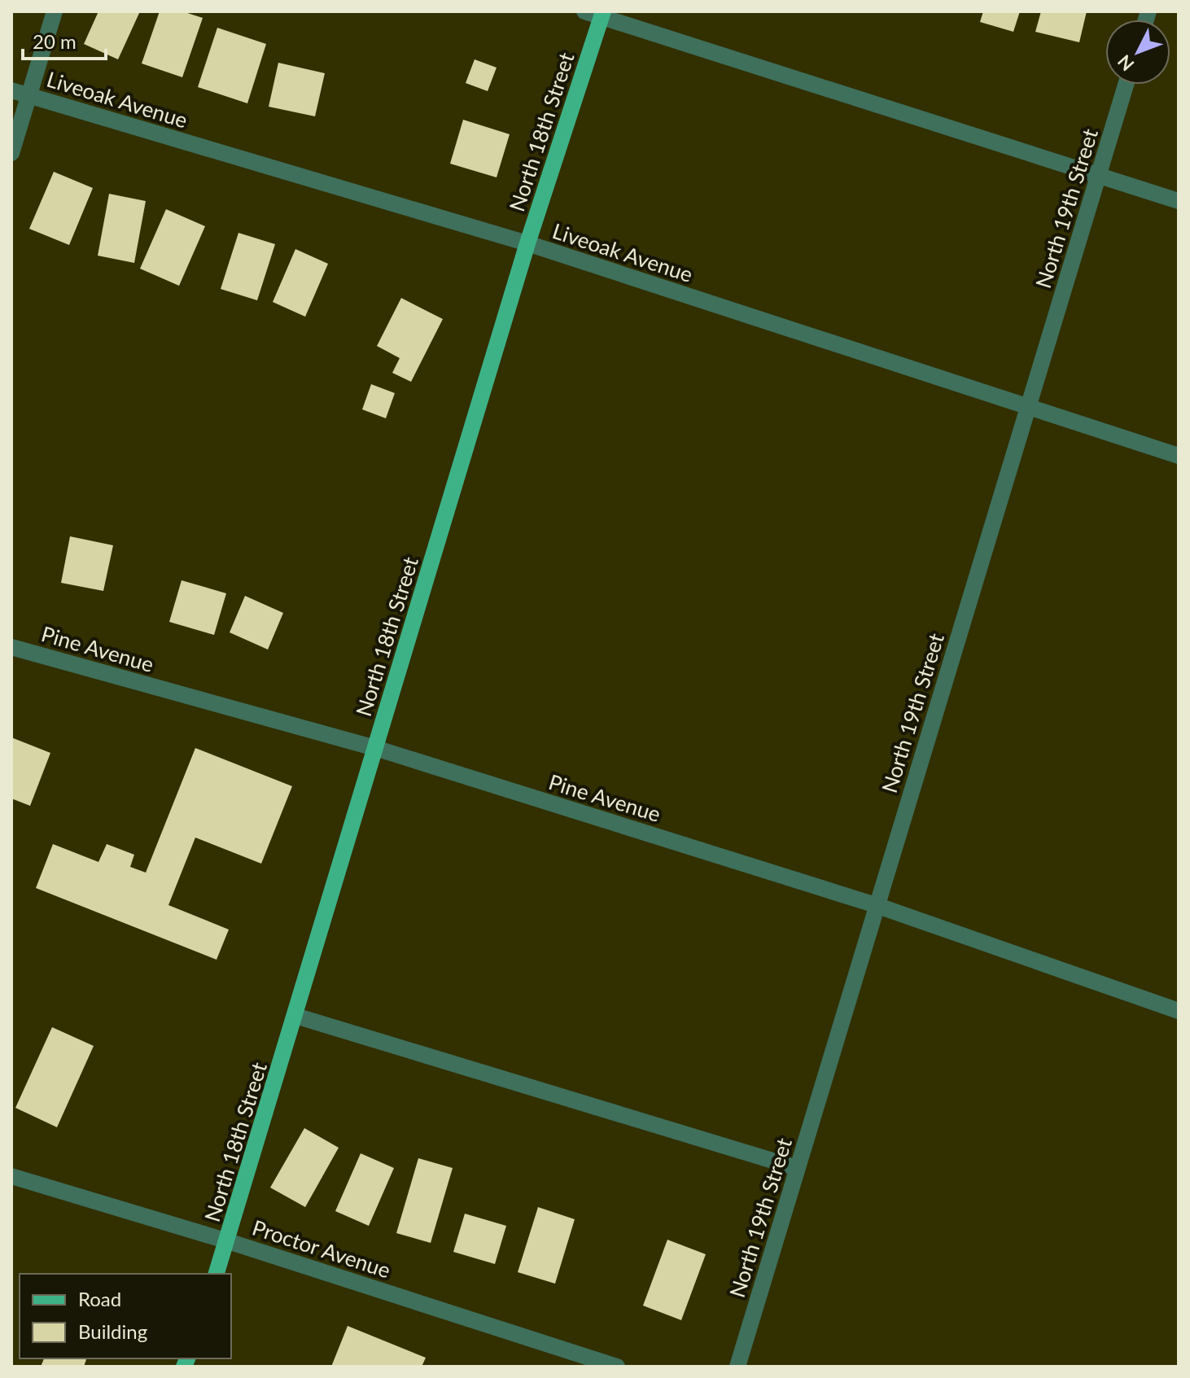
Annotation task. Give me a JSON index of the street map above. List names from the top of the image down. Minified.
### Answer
{"streets":{"main road":["North 18th Street"],"street":["Liveoak Avenue","North 19th Street","Pine Avenue","Proctor Avenue"]},"crossings":[["Liveoak Avenue","North 18th Street"],["Liveoak Avenue","North 19th Street"],["North 18th Street","Pine Avenue"],["North 18th Street","Proctor Avenue"],["North 19th Street","Pine Avenue"]],"legend":["Road","Building"],"scale_bar":"20 m","north":"bottom left"}
